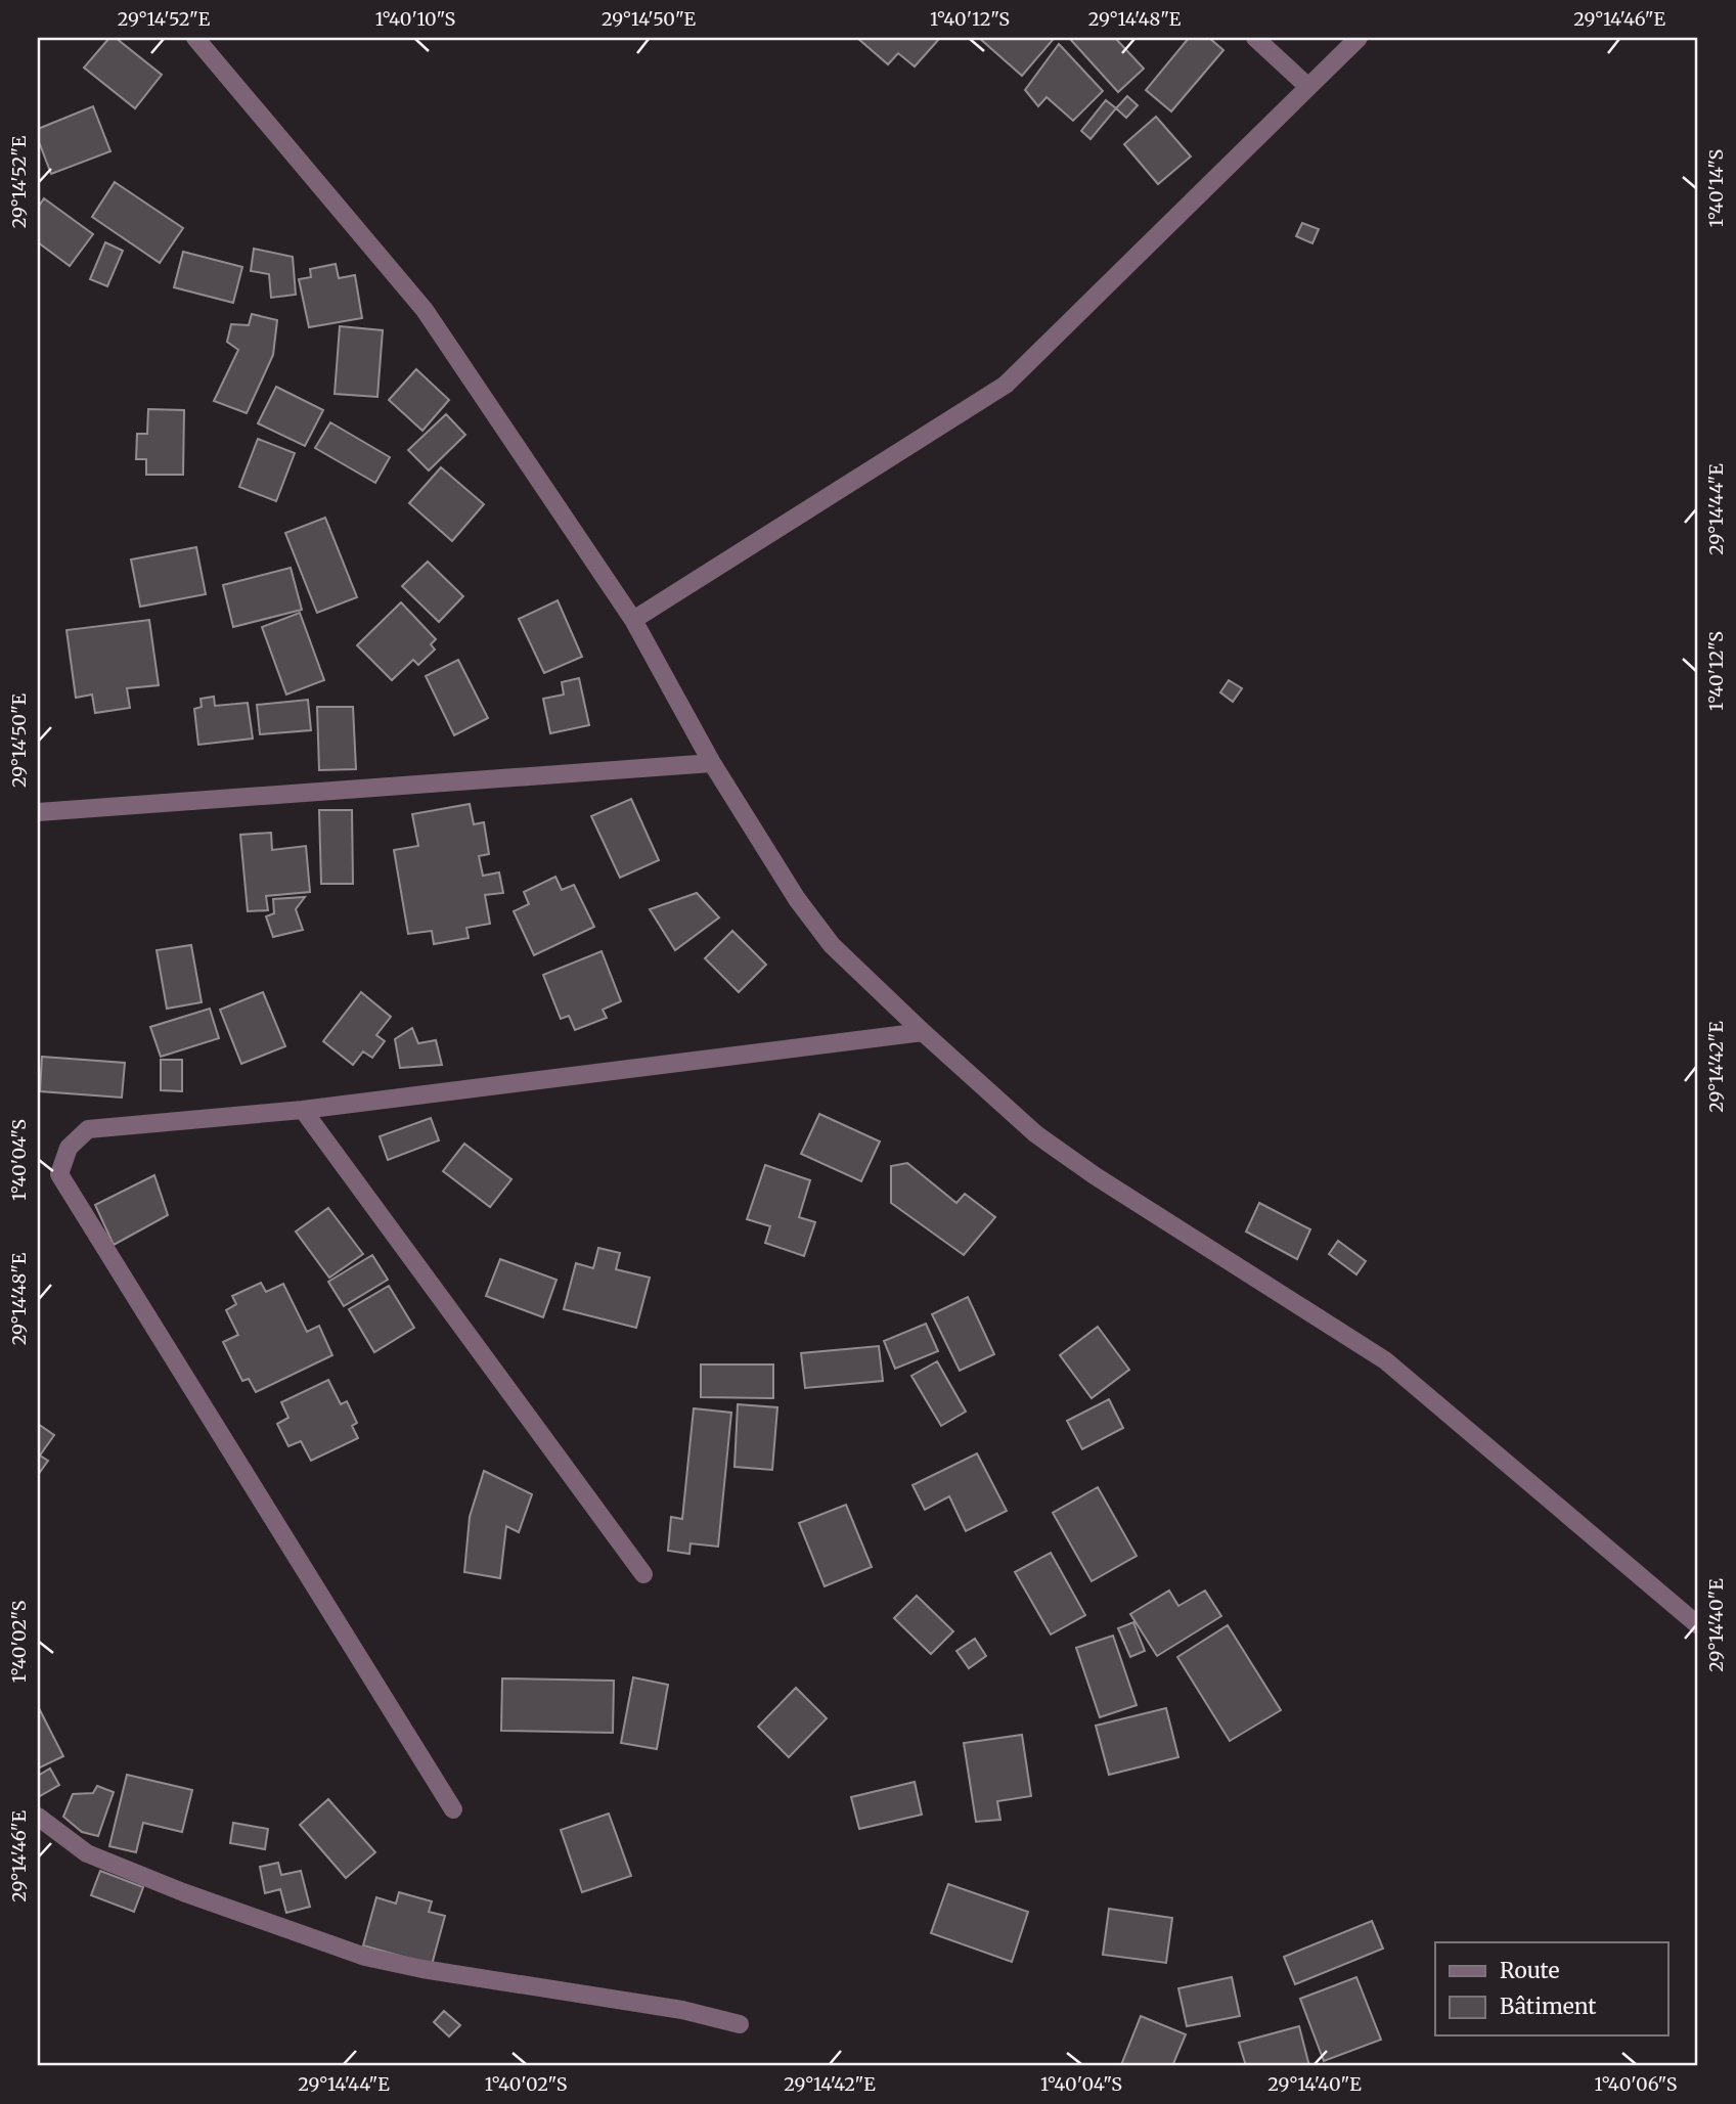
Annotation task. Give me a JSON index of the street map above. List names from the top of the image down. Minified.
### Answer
{"legend":["Route","Bâtiment"],"coordinates":["29°14'52\"E","1°40'10\"S","29°14'50\"E","1°40'12\"S","29°14'48\"E","29°14'46\"E","1°40'14\"S","29°14'44\"E","29°14'42\"E","1°40'04\"S","29°14'40\"E","1°40'02\"S","1°40'06\"S"]}
